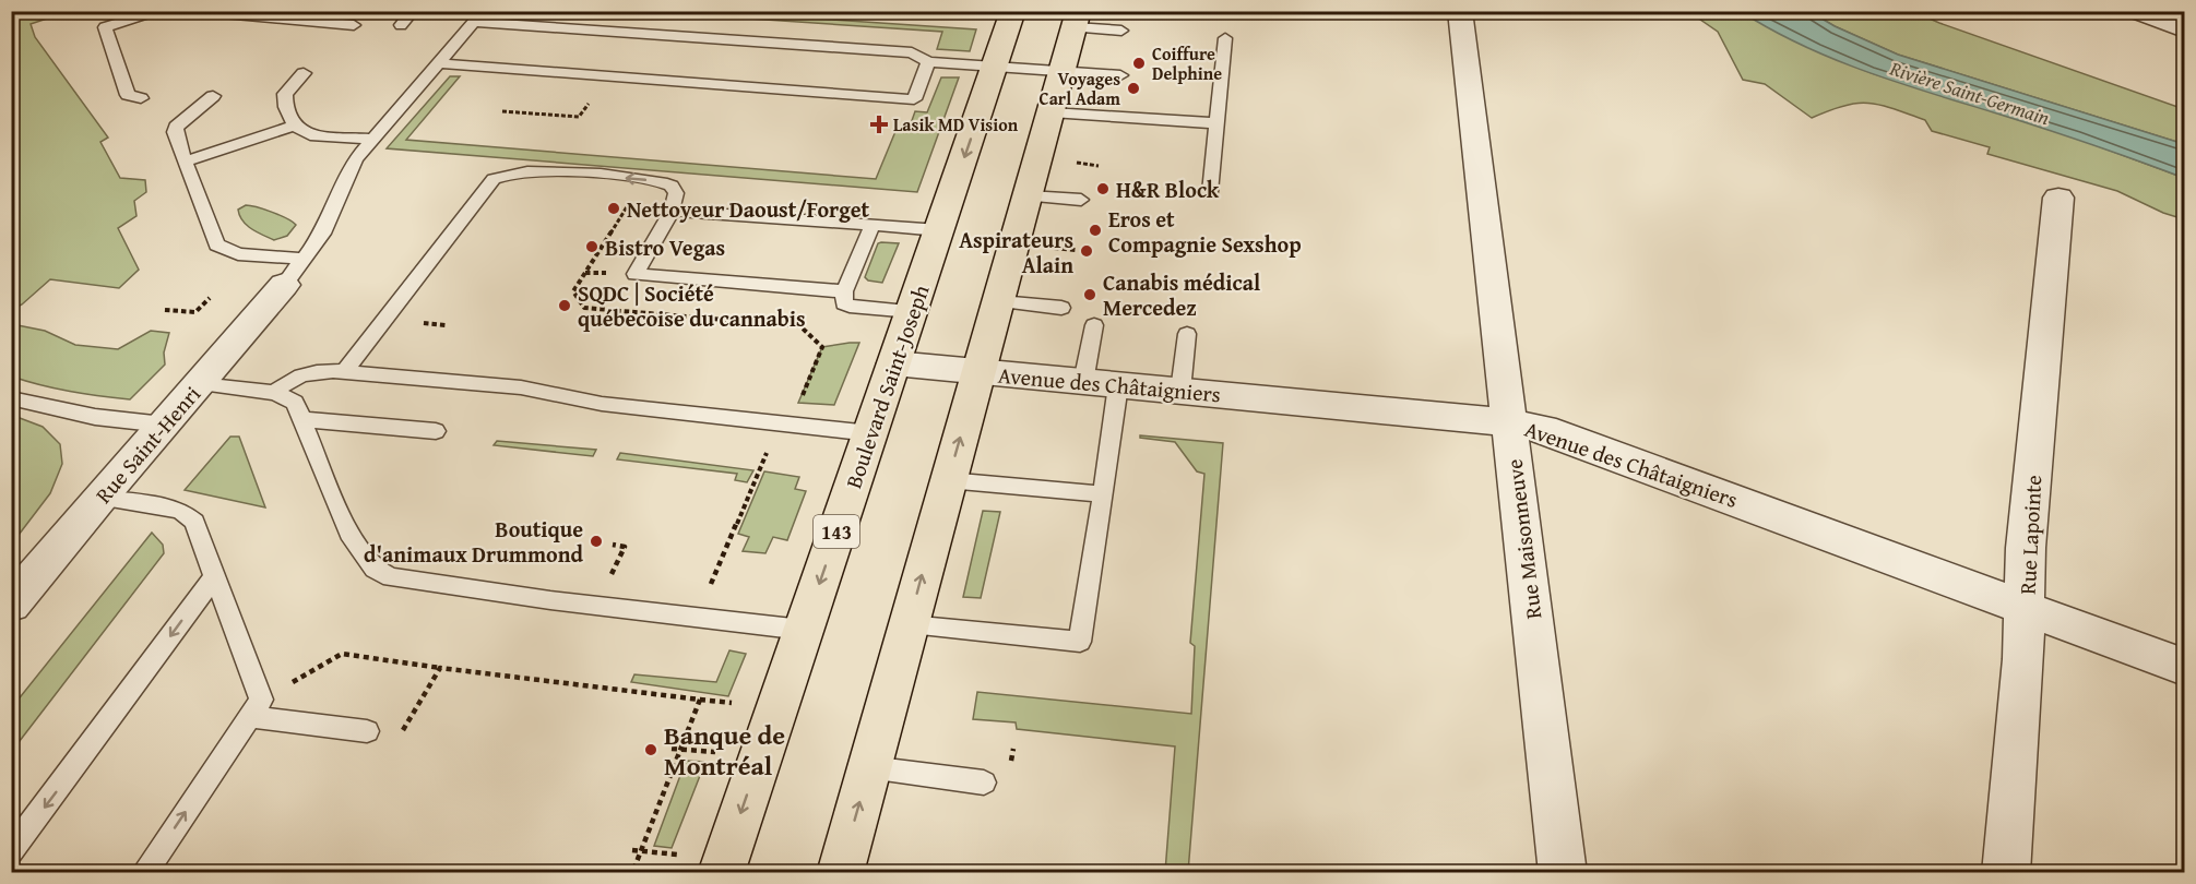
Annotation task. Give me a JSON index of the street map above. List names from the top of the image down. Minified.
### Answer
{"streets":{"main road":["Boulevard Saint-Joseph","143"],"street":["Avenue des Châtaigniers","Rue Saint-Henri","Rue Lapointe","Rue Maisonneuve"]},"crossings":[["Avenue des Châtaigniers","Boulevard Saint-Joseph"],["Avenue des Châtaigniers","Rue Lapointe"],["Avenue des Châtaigniers","Rue Maisonneuve"]],"water":["Rivière Saint-Germain"],"places":{"other":["Coiffure Delphine","Voyages Carl Adam","H&R Block","Nettoyeur Daoust/Forget","Eros et Compagnie Sexshop","Bistro Vegas","Aspirateurs Alain","Canabis médical Mercedez","SQDC | Société québecoise du cannabis","Boutique d'animaux Drummond","Banque de Montréal"],"health":["Lasik MD Vision"]}}
